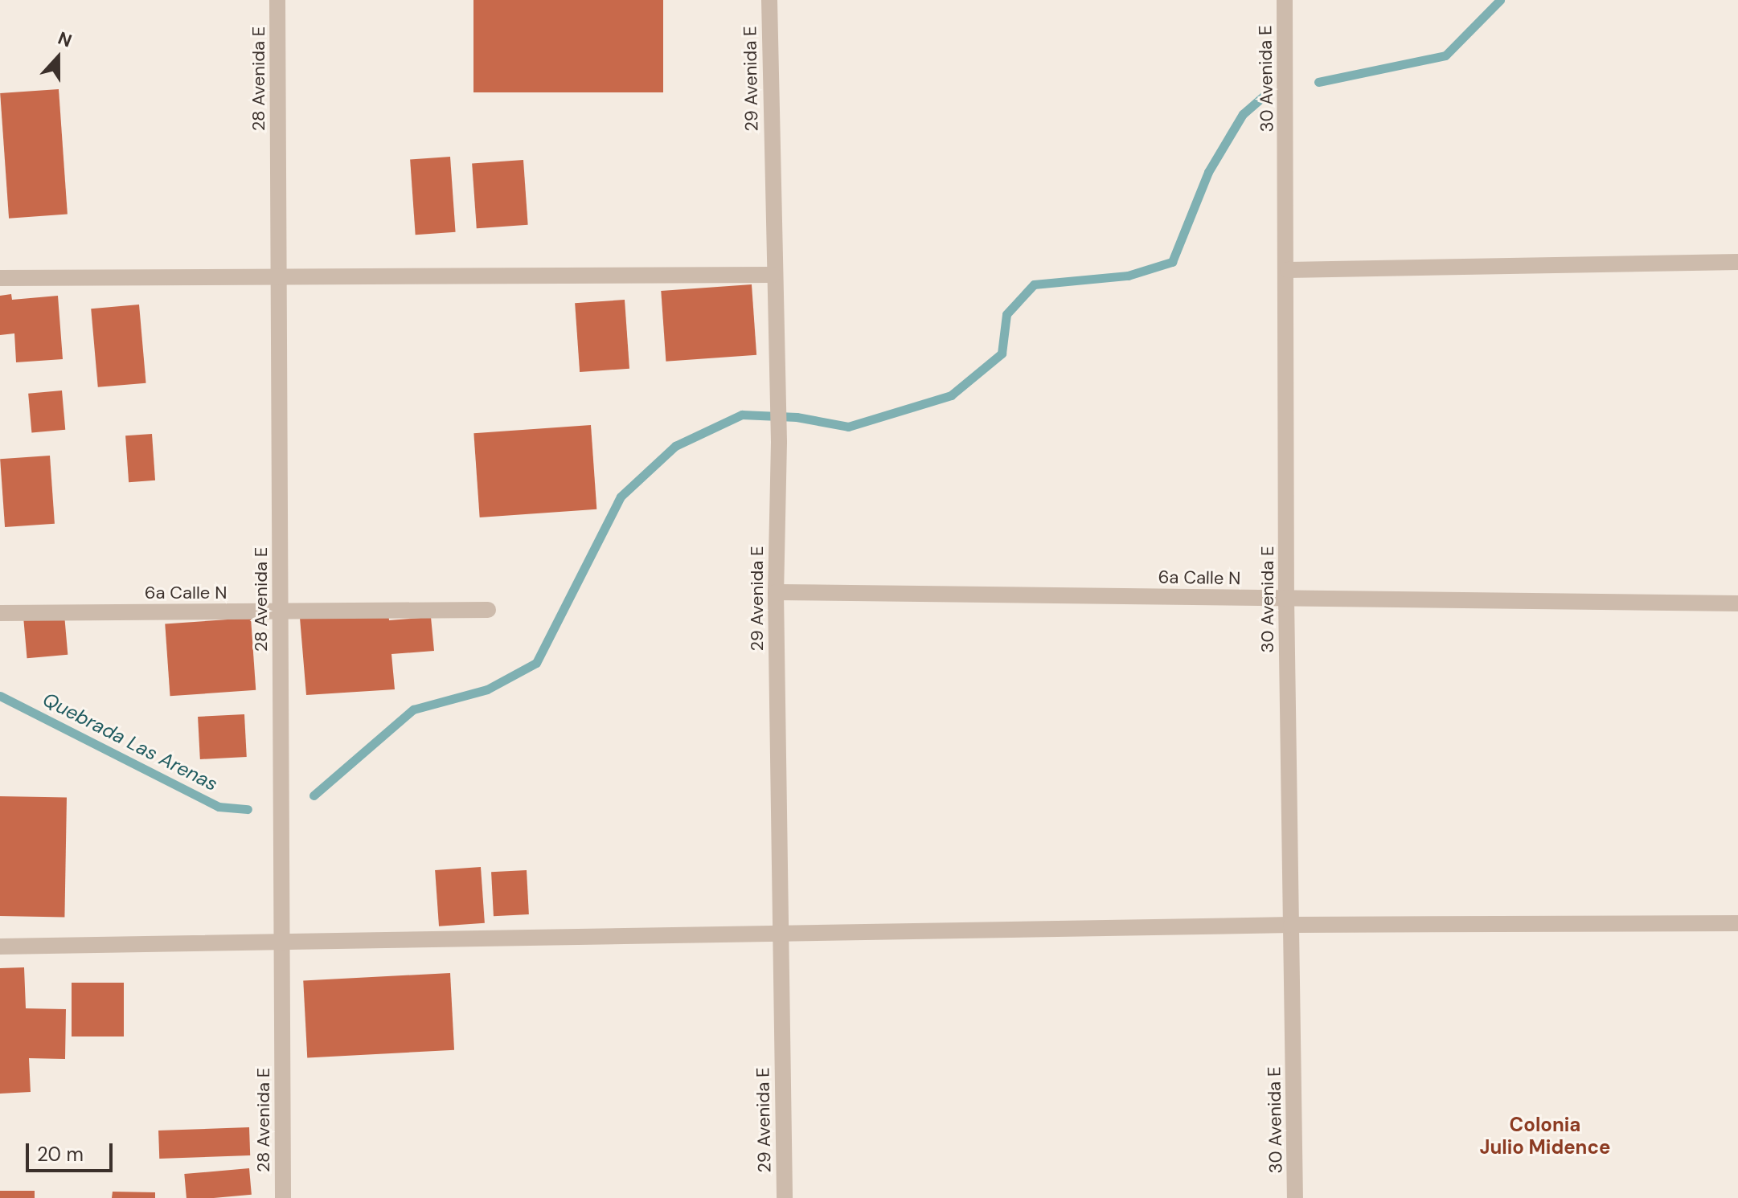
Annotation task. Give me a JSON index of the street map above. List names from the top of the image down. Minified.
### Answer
{"streets":{"street":["28 Avenida E","29 Avenida E","30 Avenida E","6a Calle N"]},"crossings":[["28 Avenida E","6a Calle N"],["29 Avenida E","6a Calle N"],["30 Avenida E","6a Calle N"]],"districts":["Colonia Julio Midence"],"water":["Quebrada Las Arenas"],"scale_bar":"20 m","north":"top"}
